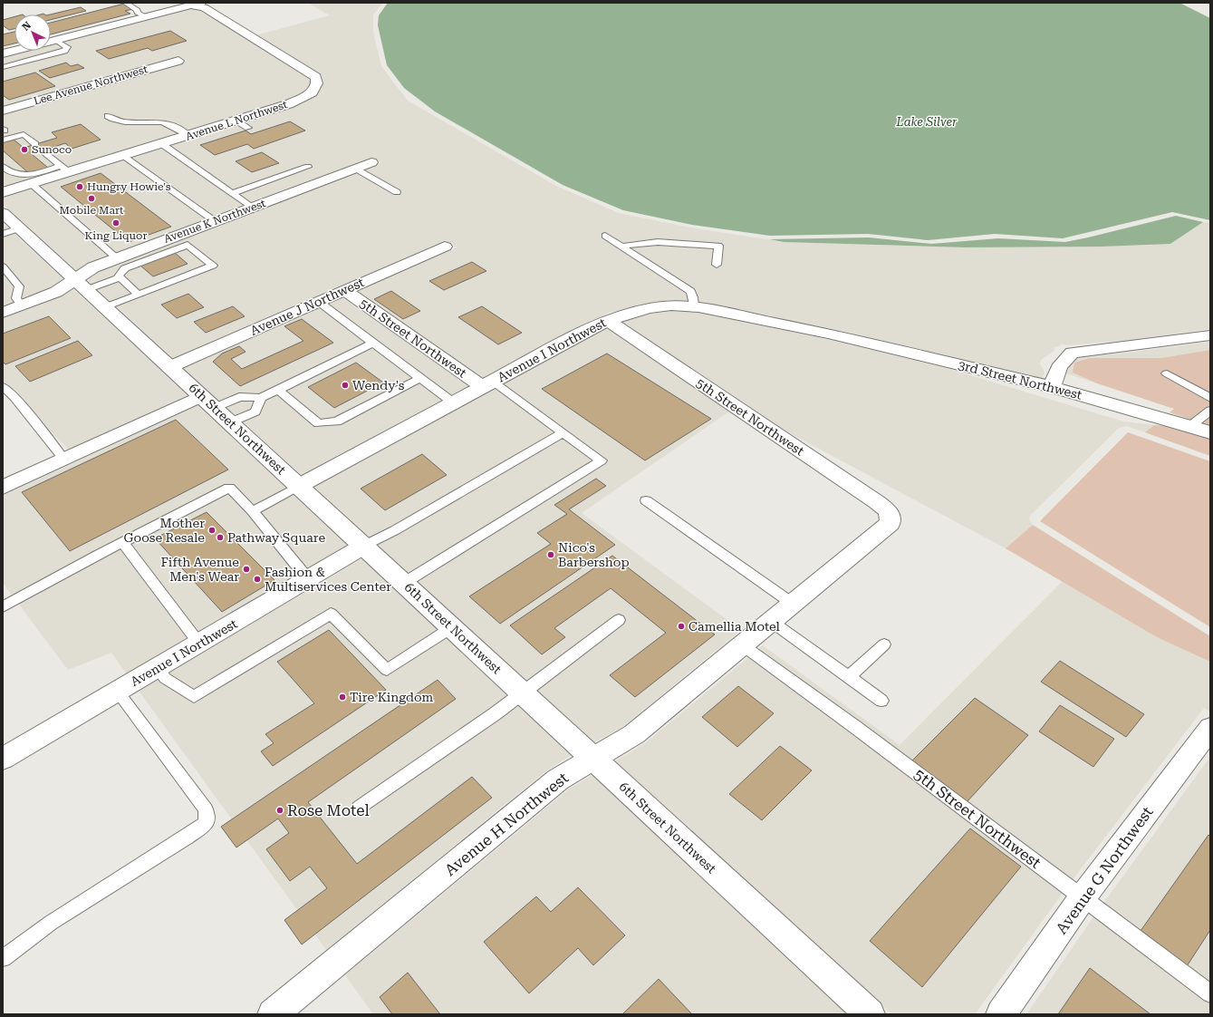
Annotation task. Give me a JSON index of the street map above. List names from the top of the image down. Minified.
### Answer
{"streets":{"main road":["Lee Avenue Northwest","Avenue L Northwest","Avenue K Northwest","Avenue J Northwest","5th Street Northwest","Avenue I Northwest","3rd Street Northwest","6th Street Northwest","Avenue H Northwest","Avenue G Northwest"]},"crossings":[["Avenue K Northwest","6th Street Northwest"],["Avenue J Northwest","5th Street Northwest"],["Avenue J Northwest","6th Street Northwest"],["5th Street Northwest","Avenue I Northwest"],["5th Street Northwest","Avenue H Northwest"],["5th Street Northwest","Avenue G Northwest"],["Avenue I Northwest","3rd Street Northwest"],["Avenue I Northwest","6th Street Northwest"],["6th Street Northwest","Avenue H Northwest"]],"water":["Lake Silver"],"places":["Sunoco","Hungry Howie's","Mobile Mart","King Liquor","Wendy's","Mother Goose Resale","Pathway Square","Nico's Barbershop","Fifth Avenue Men's Wear","Fashion & Multiservices Center","Camellia Motel","Tire Kingdom","Rose Motel"],"north":"top left"}
